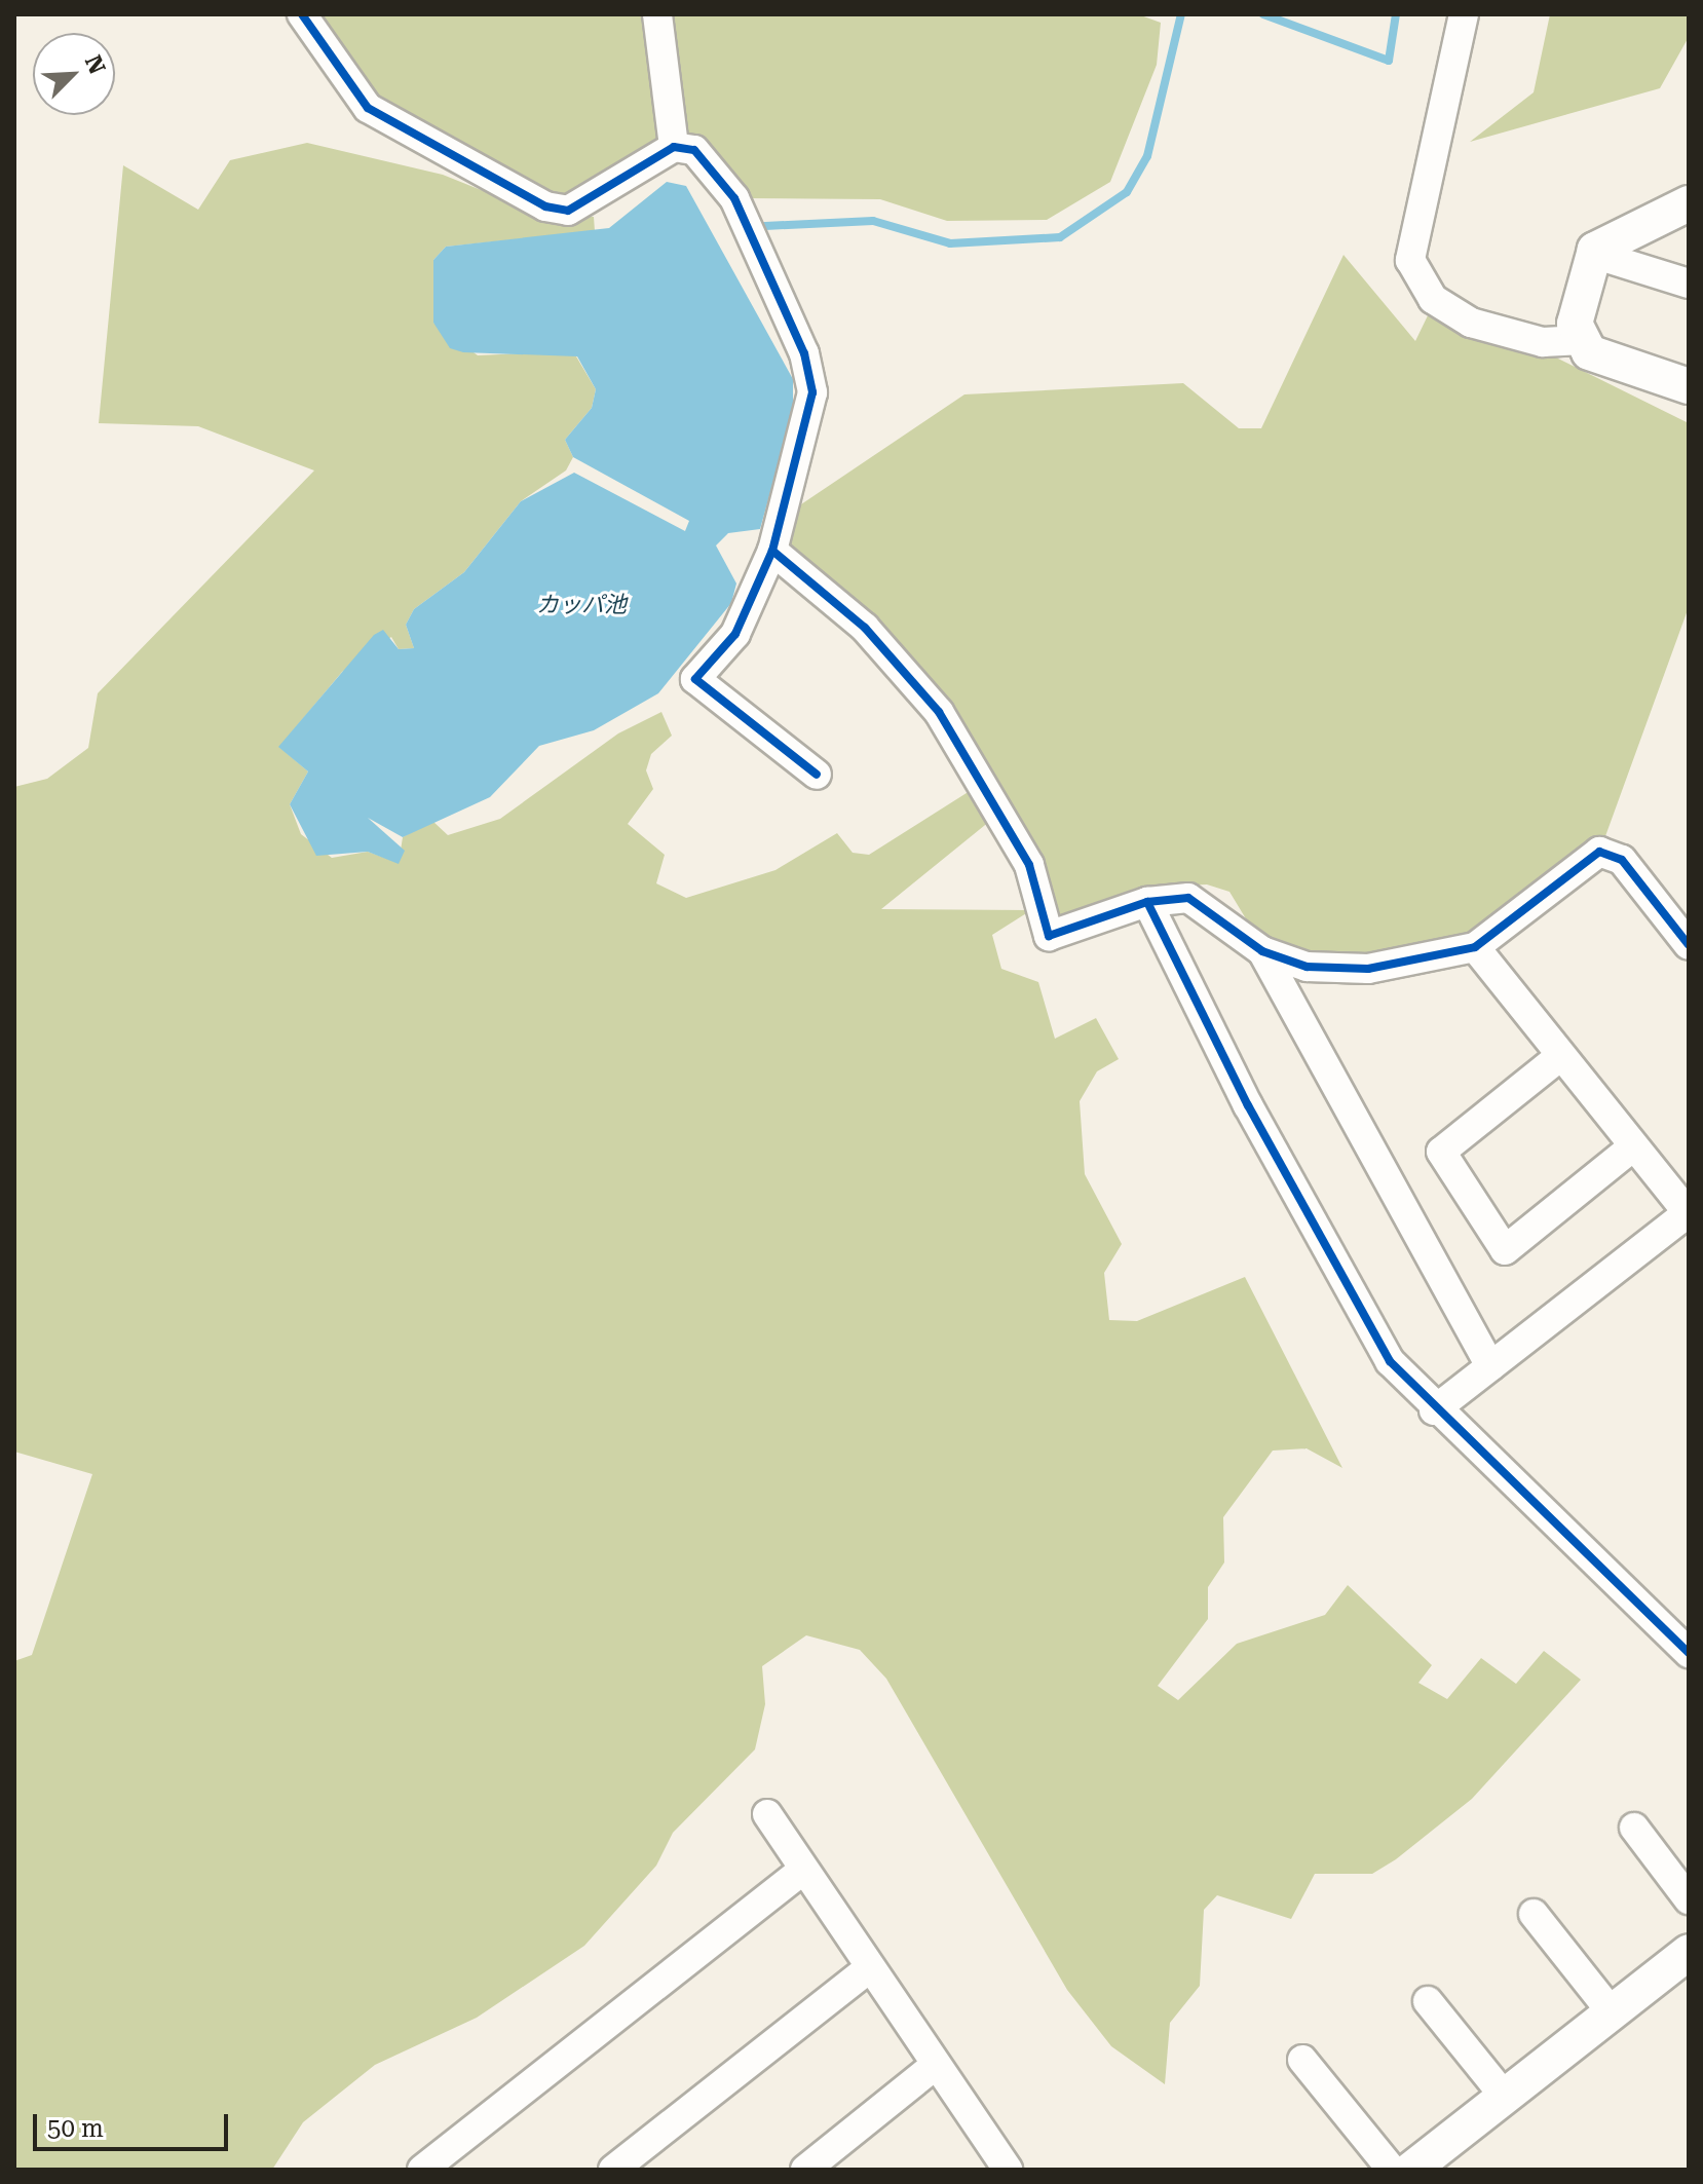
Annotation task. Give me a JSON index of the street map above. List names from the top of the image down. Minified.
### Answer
{"water":["カッパ池"],"scale_bar":"50 m","north":"top right"}
